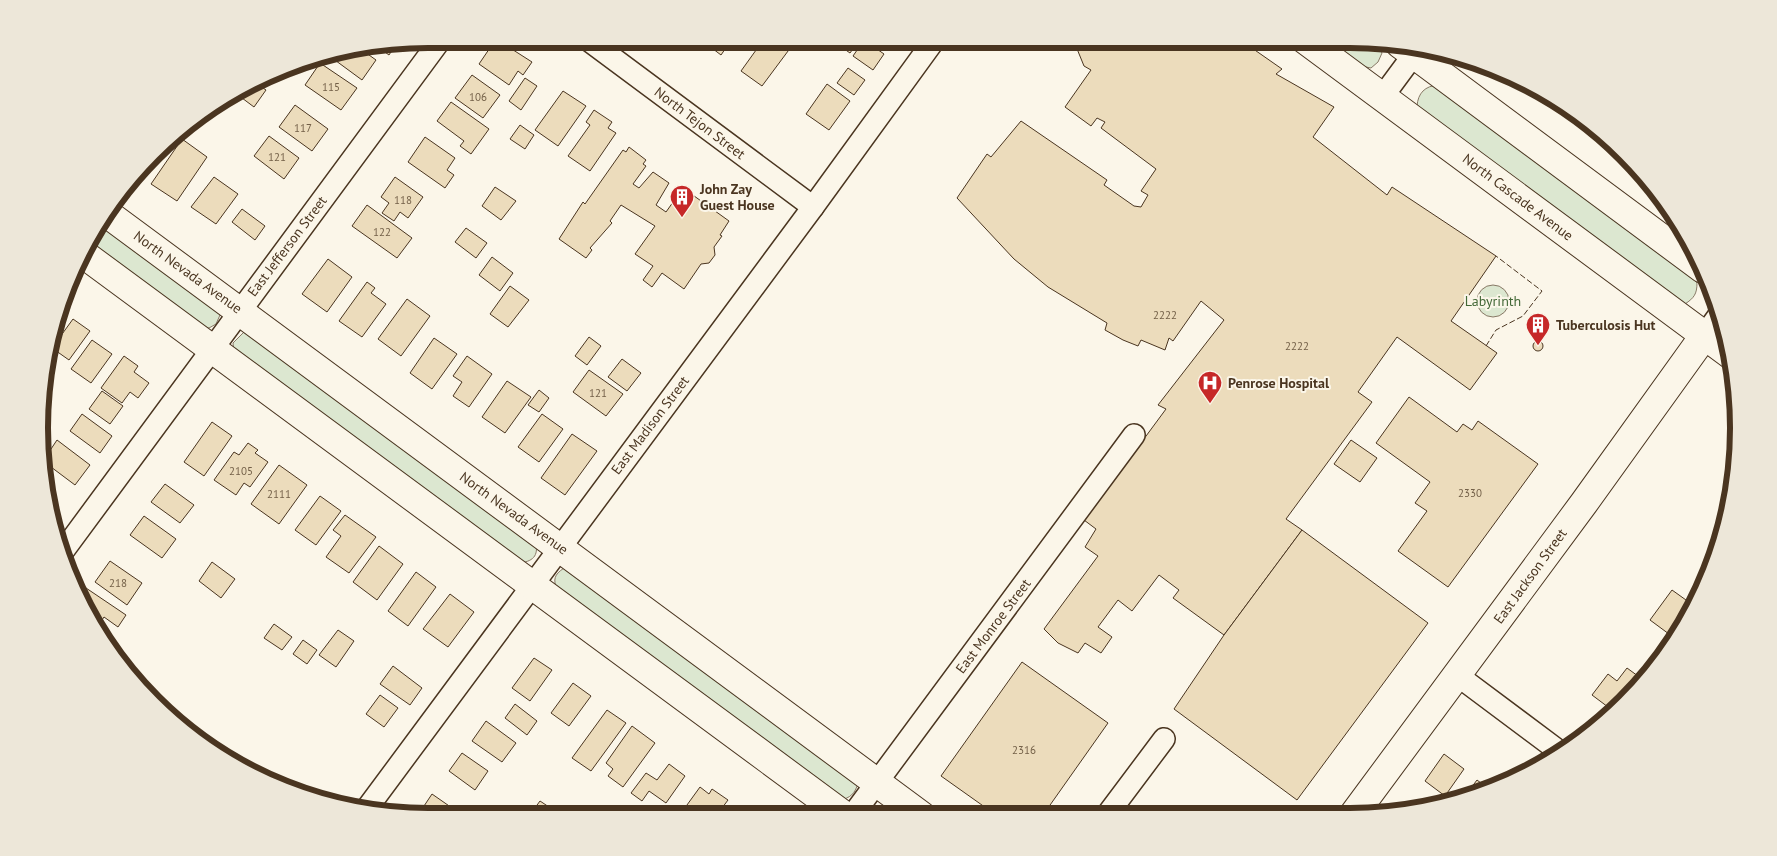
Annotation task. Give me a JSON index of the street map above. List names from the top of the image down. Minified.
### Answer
{"streets":{"main road":["North Cascade Avenue","North Nevada Avenue","East Jackson Street"],"street":["North Tejon Street","East Jefferson Street","East Madison Street","East Monroe Street"]},"crossings":[["North Tejon Street","East Madison Street"],["North Cascade Avenue","East Jackson Street"],["East Jefferson Street","North Nevada Avenue"],["North Nevada Avenue","East Madison Street"],["North Nevada Avenue","East Monroe Street"]],"parks":["Labyrinth"],"places":{"building":["John Zay Guest House","Tuberculosis Hut"],"hospital":["Penrose Hospital"]},"house_numbers":["115","106","117","121","118","122","2222","2222","121","2105","2330","2111","218","2316"]}
